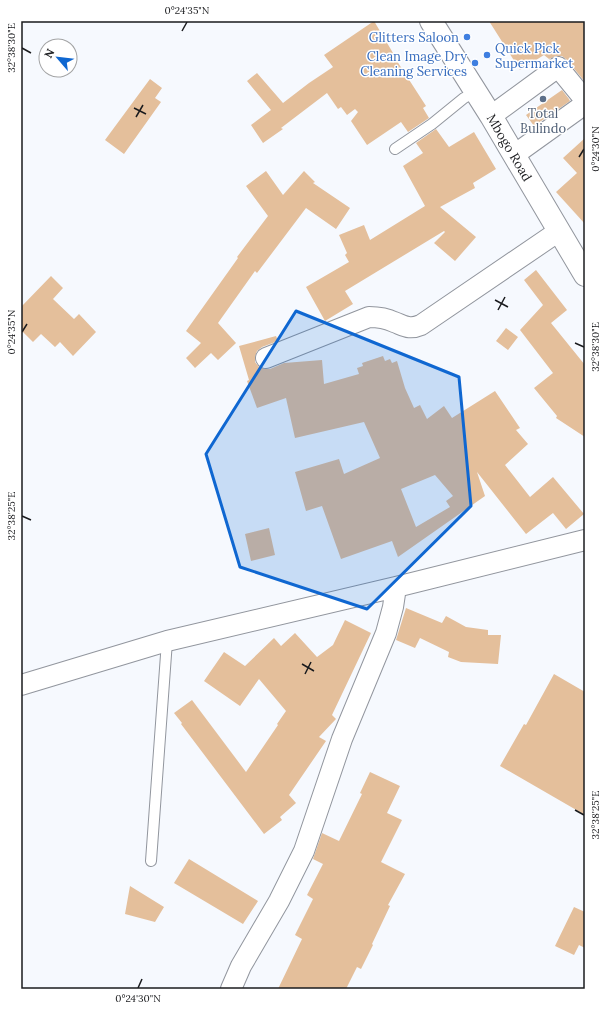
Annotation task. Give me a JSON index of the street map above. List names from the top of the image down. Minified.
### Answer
{"streets":{"main road":["Mbogo Road"]},"places":["Glitters Saloon","Quick Pick Supermarket","Clean Image Dry Cleaning Services","Total Bulindo"],"north":"top left","coordinates":["0°24'35\"N","32°38'30\"E","0°24'30\"N","32°38'25\"E"]}
